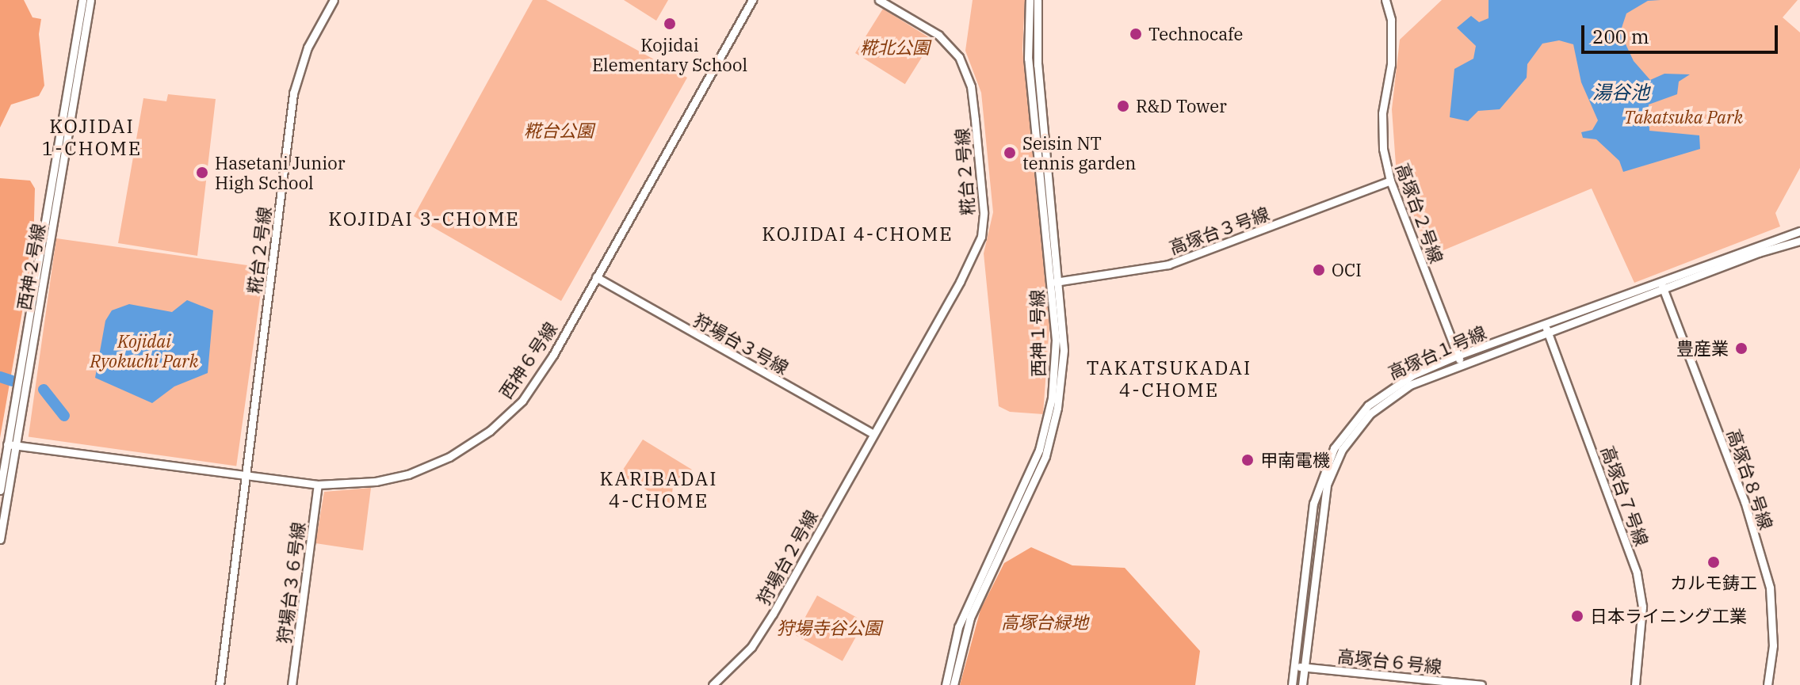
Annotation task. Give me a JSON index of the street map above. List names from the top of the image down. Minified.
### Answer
{"streets":{"street":["糀台２号線","高塚台２号線","高塚台３号線","西神２号線","西神１号線","狩場台３号線","高塚台１号線","西神６号線","高塚台８号線","高塚台７号線","狩場台２号線","狩場台３６号線","高塚台６号線"]},"crossings":[["糀台２号線","狩場台３号線"],["糀台２号線","西神６号線"],["糀台２号線","狩場台２号線"],["高塚台２号線","高塚台３号線"],["高塚台２号線","高塚台１号線"],["高塚台３号線","西神１号線"],["西神２号線","西神６号線"],["狩場台３号線","西神６号線"],["狩場台３号線","狩場台２号線"],["高塚台１号線","高塚台８号線"],["高塚台１号線","高塚台７号線"],["高塚台１号線","高塚台６号線"],["西神６号線","狩場台３６号線"]],"districts":["KOJIDAI 1-CHOME","KOJIDAI 3-CHOME","KOJIDAI 4-CHOME","TAKATSUKADAI 4-CHOME","KARIBADAI 4-CHOME"],"water":["湯谷池"],"parks":["糀北公園","Takatsuka Park","糀台公園","Kojidai Ryokuchi Park","高塚台緑地","狩場寺谷公園"],"places":["Kojidai Elementary School","Technocafe","R&D Tower","Seisin NT tennis garden","Hasetani Junior High School","OCI","豊産業","甲南電機","カルモ鋳工","日本ライニング工業"],"scale_bar":"200 m"}
